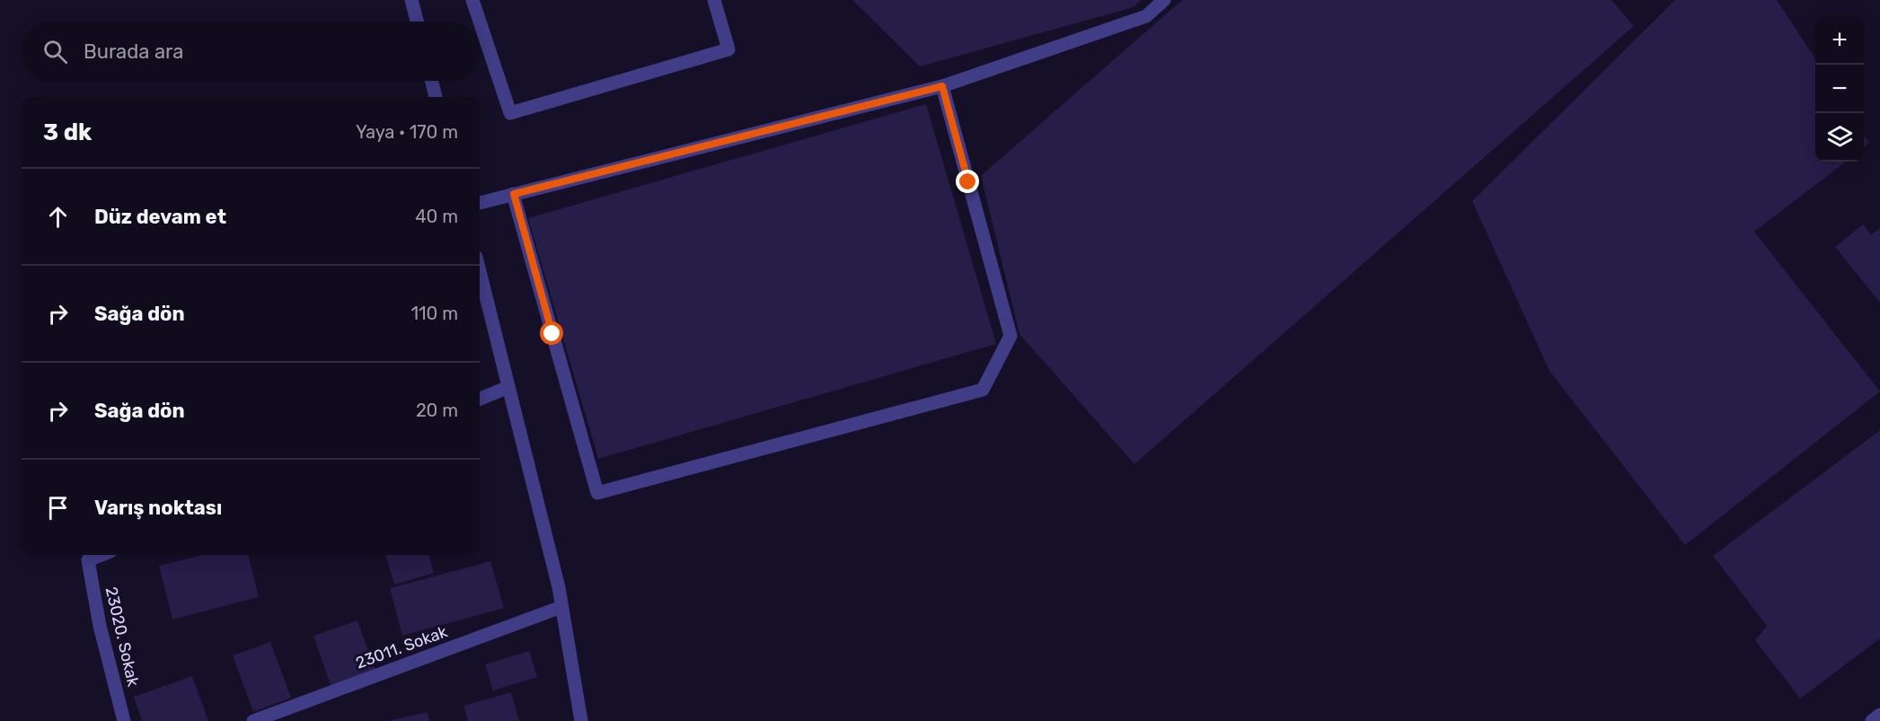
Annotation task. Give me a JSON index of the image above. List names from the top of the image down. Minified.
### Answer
{"streets":{"street":["23020. Sokak","23011. Sokak"]},"page":{"map_buttons":["+","−"],"search":"Burada ara","heading":["3 dk","Yaya · 170 m"],"list":[["Düz devam et","40 m"],["Sağa dön","110 m"],["Sağa dön","20 m"],"Varış noktası"]}}
